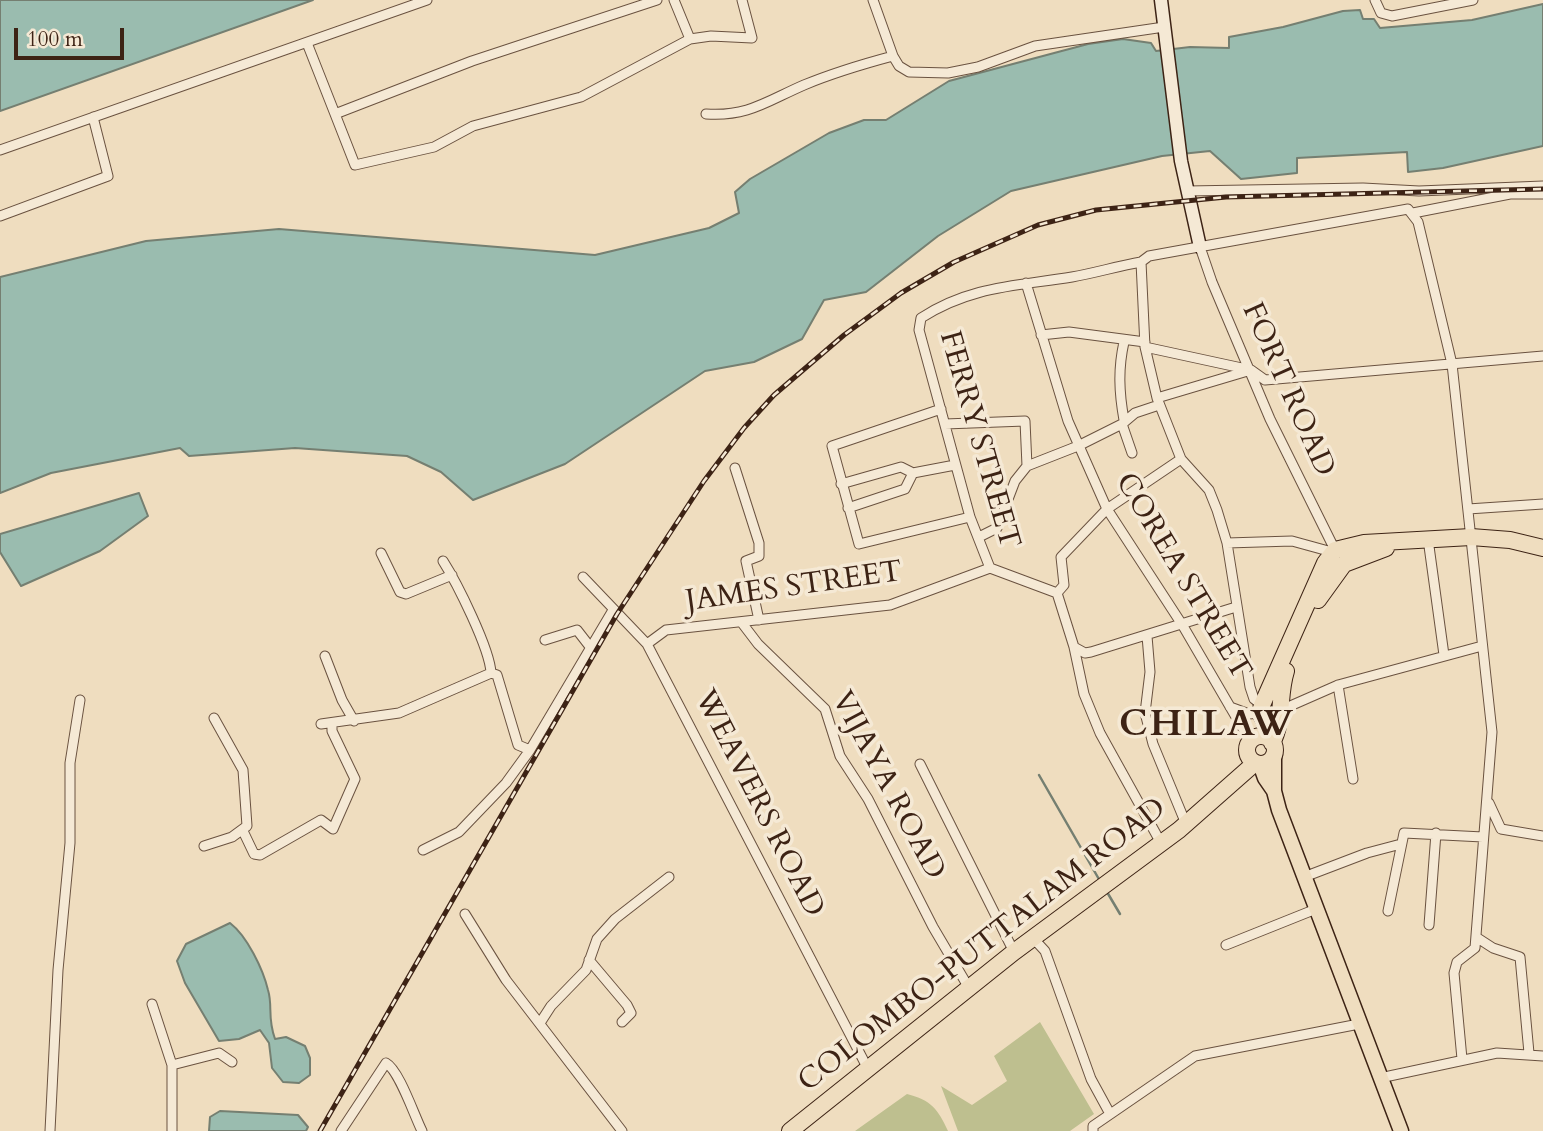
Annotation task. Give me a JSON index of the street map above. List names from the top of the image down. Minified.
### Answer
{"streets":{"highway":["COLOMBO-PUTTALAM ROAD"],"street":["FORT ROAD","FERRY STREET","COREA STREET","JAMES STREET","VIJAYA ROAD","WEAVERS ROAD"]},"crossings":[["FORT ROAD","FERRY STREET"],["FERRY STREET","COREA STREET"],["FERRY STREET","JAMES STREET"],["JAMES STREET","VIJAYA ROAD"],["JAMES STREET","WEAVERS ROAD"],["VIJAYA ROAD","COLOMBO-PUTTALAM ROAD"],["WEAVERS ROAD","COLOMBO-PUTTALAM ROAD"]],"districts":["CHILAW"],"scale_bar":"100 m"}
